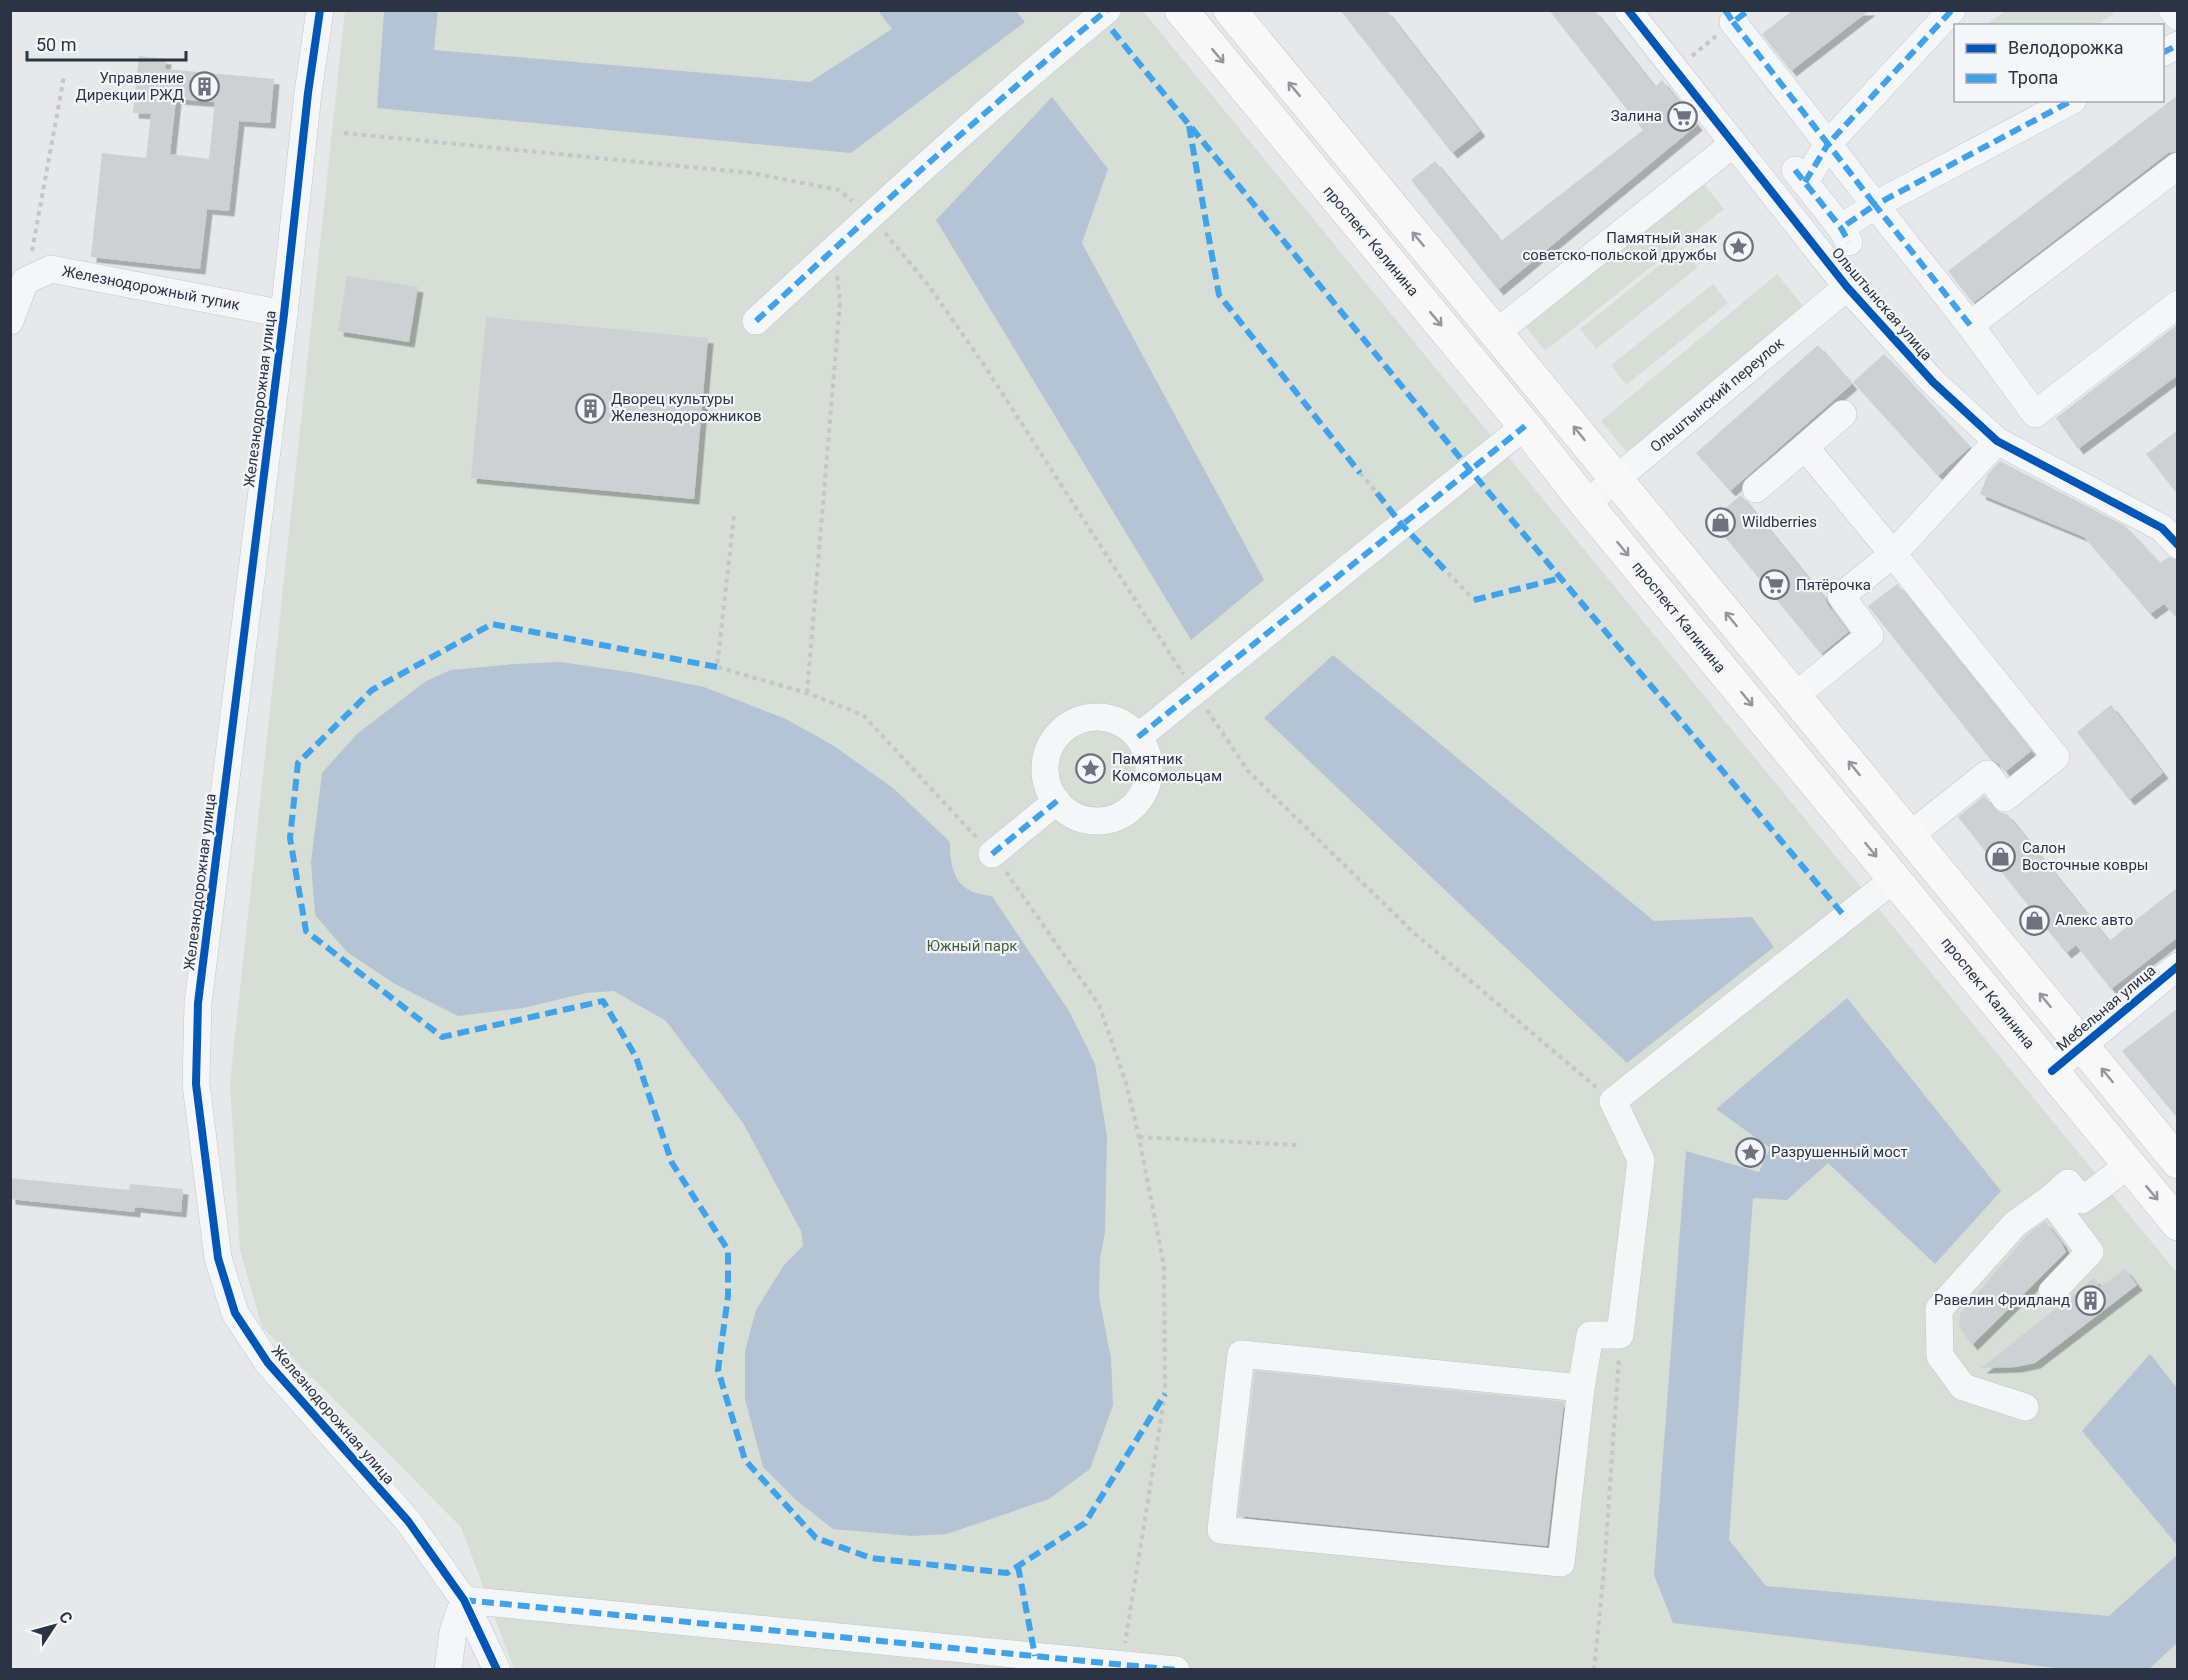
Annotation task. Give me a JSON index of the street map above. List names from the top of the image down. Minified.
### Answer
{"streets":{"main road":["проспект Калинина"],"street":["Железнодорожный тупик","Ольштынская улица","Ольштынский переулок","Железнодорожная улица","Мебельная улица"]},"crossings":[["проспект Калинина","Ольштынский переулок"],["проспект Калинина","Мебельная улица"],["Железнодорожный тупик","Железнодорожная улица"],["Ольштынская улица","Ольштынский переулок"]],"parks":["Южный парк"],"places":{"building":["Управление Дирекции РЖД","Дворец культуры Железнодорожников","Равелин Фридланд"],"supermarket":["Залина","Пятёрочка"],"place":["Памятный знак советско-польской дружбы","Памятник Комсомольцам","Разрушенный мост"],"shop":["Wildberries","Салон Восточные ковры","Алекс авто"]},"legend":["Велодорожка","Тропа"],"scale_bar":"50 m","north":"top right"}
